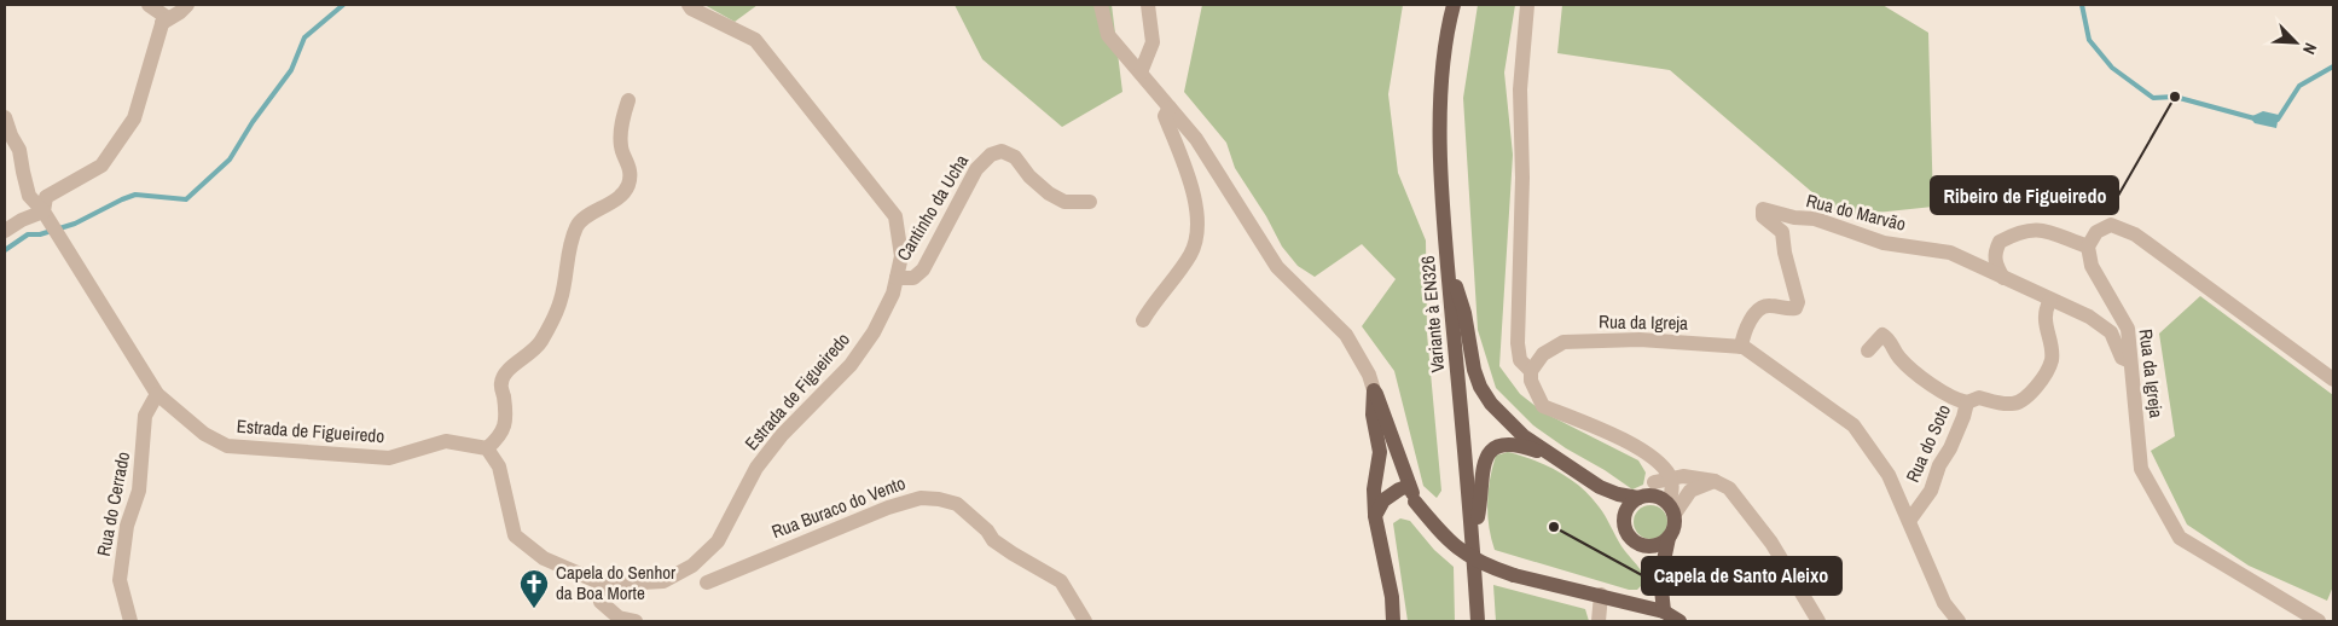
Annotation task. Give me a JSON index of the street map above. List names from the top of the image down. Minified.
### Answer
{"streets":{"main road":["Variante à EN326"],"street":["Cantinho da Ucha","Rua do Marvão","Rua da Igreja","Estrada de Figueiredo","Rua do Soto","Rua do Cerrado","Rua Buraco do Vento"]},"crossings":[["Cantinho da Ucha","Estrada de Figueiredo"],["Rua do Marvão","Rua da Igreja"],["Rua do Marvão","Rua do Soto"],["Estrada de Figueiredo","Rua do Cerrado"]],"places":{"other":["Ribeiro de Figueiredo","Capela de Santo Aleixo"],"church":["Capela do Senhor da Boa Morte"]},"north":"bottom right"}
